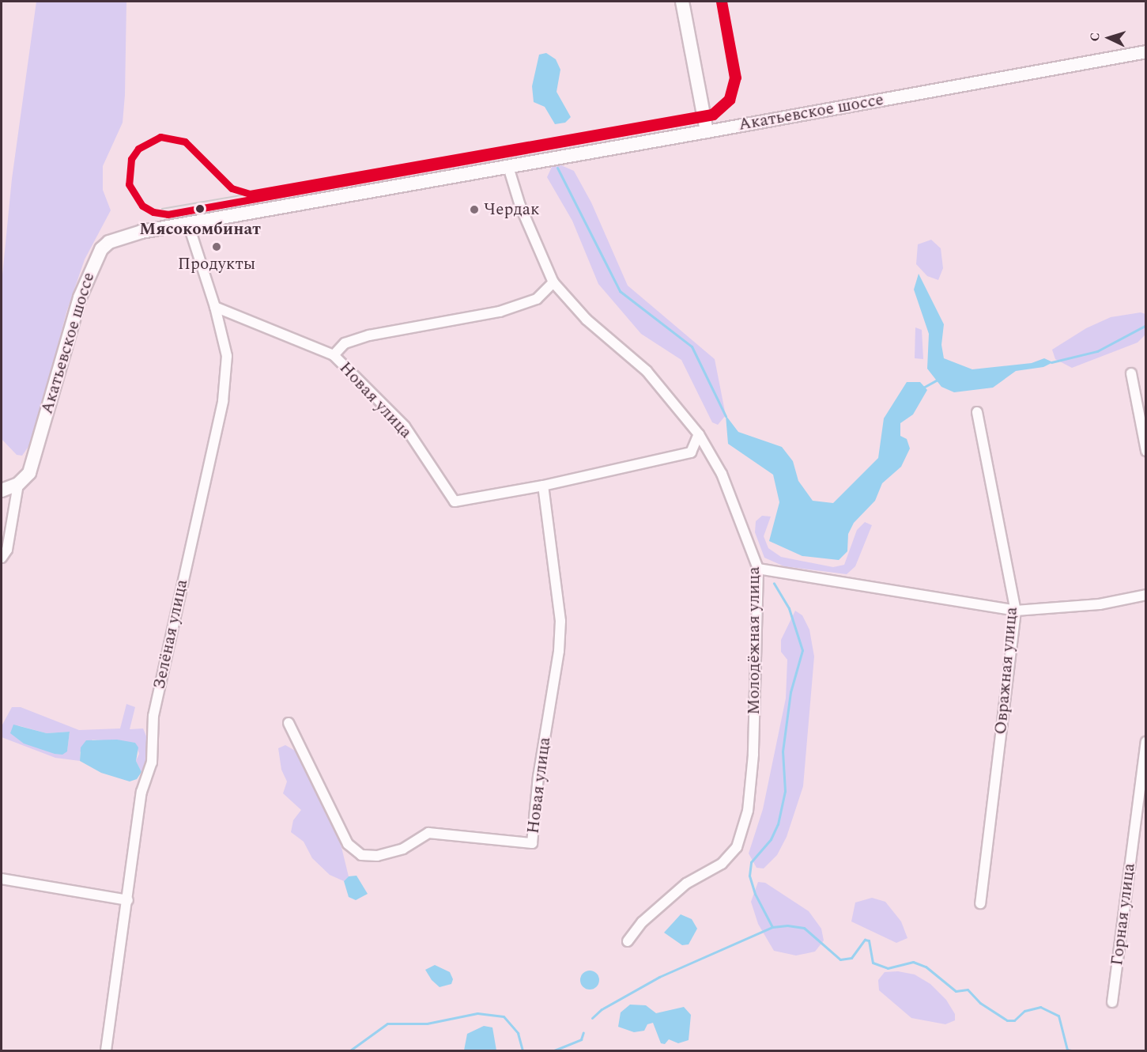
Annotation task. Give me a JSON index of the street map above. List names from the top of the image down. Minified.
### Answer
{"streets":{"main road":["Акатьевское шоссе"],"street":["Новая улица","Зелёная улица","Молодёжная улица","Овражная улица","Горная улица"]},"crossings":[["Акатьевское шоссе","Зелёная улица"],["Акатьевское шоссе","Молодёжная улица"],["Новая улица","Зелёная улица"],["Новая улица","Молодёжная улица"]],"places":["Мясокомбинат","Чердак","Продукты"],"north":"left"}
